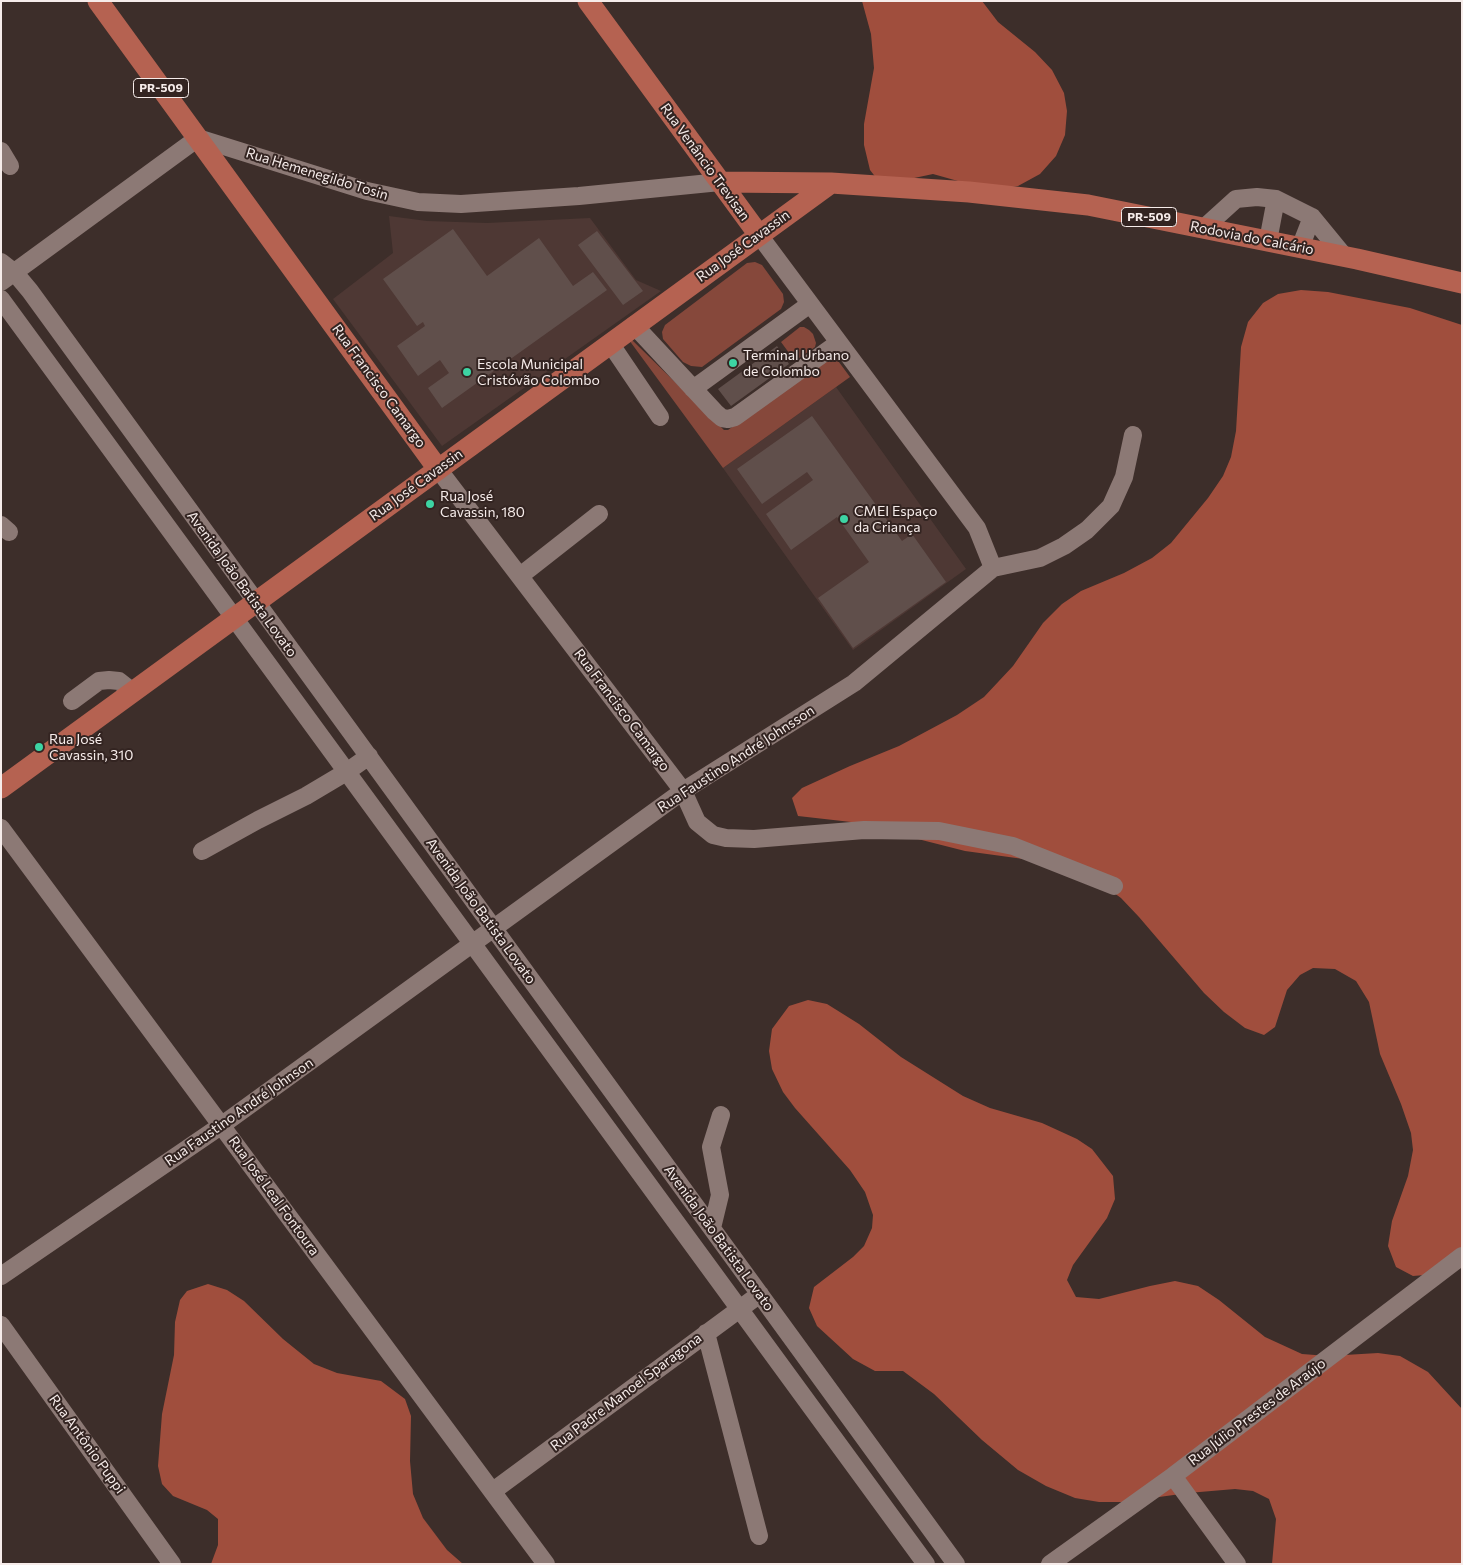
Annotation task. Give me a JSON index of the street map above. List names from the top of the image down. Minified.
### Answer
{"streets":{"main road":["PR-509","Rua Venâncio Trevisan","Rua Hemenegildo Tosin","Rodovia do Calcário","Rua José Cavassin","Rua Francisco Camargo"],"street":["Avenida João Batista Lovato","Rua Faustino André Johnsson","Rua Faustino André Johnson","Rua José Leal Fontoura","Rua Padre Manoel Sparagona","Rua Júlio Prestes de Araújo","Rua Antônio Puppi"]},"crossings":[["Rua Venâncio Trevisan","Rua Hemenegildo Tosin"],["Rua Venâncio Trevisan","Rua José Cavassin"],["Rua Venâncio Trevisan","Rua Faustino André Johnsson"],["Rua Hemenegildo Tosin","Rodovia do Calcário"],["Rua Hemenegildo Tosin","Rua José Cavassin"],["Rua Hemenegildo Tosin","Rua Francisco Camargo"],["Rodovia do Calcário","Rua José Cavassin"],["Rua José Cavassin","Rua Francisco Camargo"],["Rua José Cavassin","Avenida João Batista Lovato"],["Rua Francisco Camargo","Rua Faustino André Johnsson"],["Avenida João Batista Lovato","Rua Faustino André Johnsson"],["Avenida João Batista Lovato","Rua Faustino André Johnson"],["Avenida João Batista Lovato","Rua Padre Manoel Sparagona"],["Rua Faustino André Johnsson","Rua Faustino André Johnson"],["Rua Faustino André Johnson","Rua José Leal Fontoura"],["Rua José Leal Fontoura","Rua Padre Manoel Sparagona"]],"places":["Terminal Urbano de Colombo","Escola Municipal Cristóvão Colombo","Rua José Cavassin, 180","CMEI Espaço da Criança","Rua José Cavassin, 310"]}
